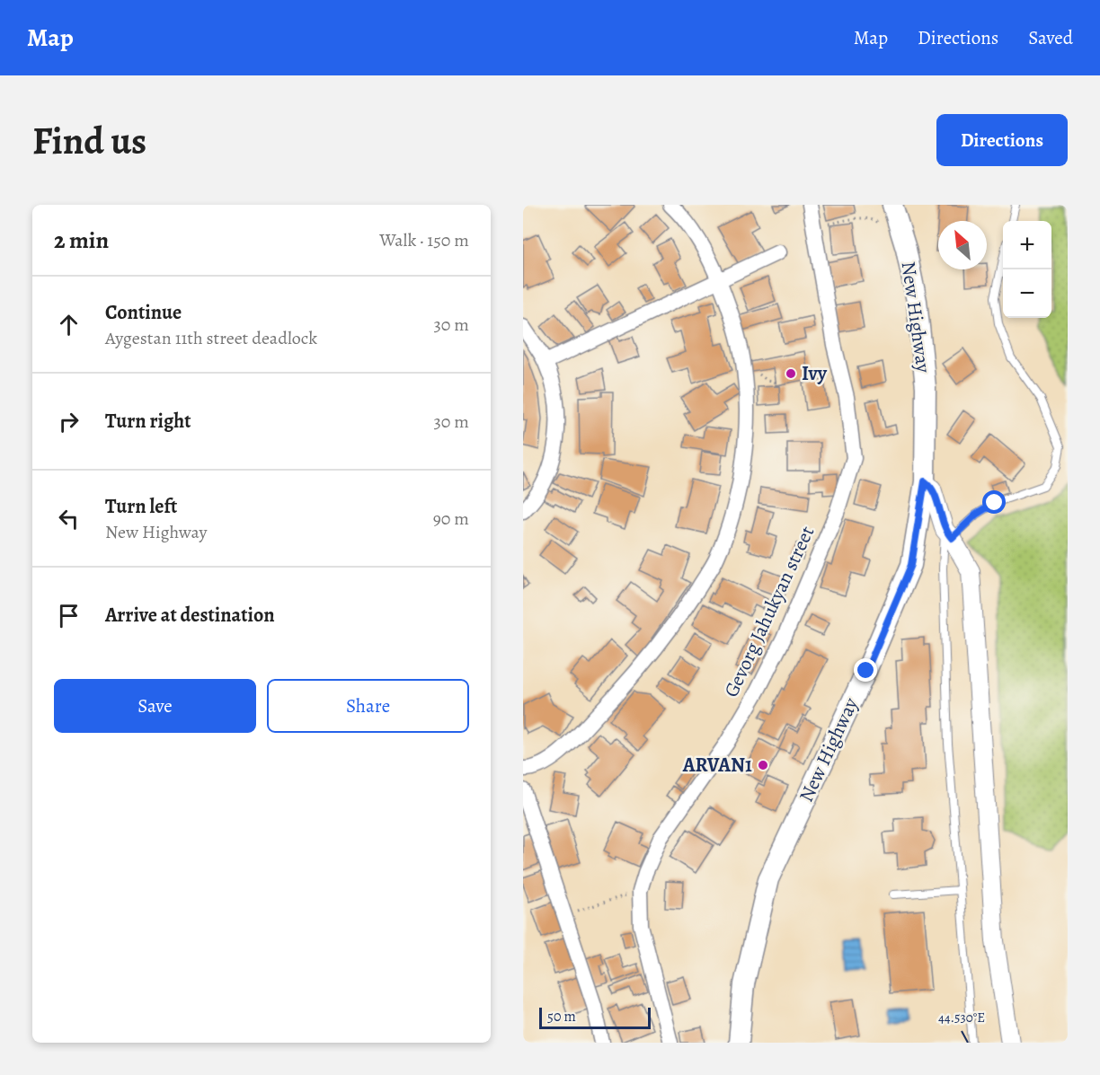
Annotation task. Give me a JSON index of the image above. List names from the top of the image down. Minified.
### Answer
{"streets":{"main road":["New Highway"],"street":["Gevorg Jahukyan street"]},"places":["Ivy","ARVAN1"],"scale_bar":"50 m","north":"top left","page":{"header":"Map","nav":["Map","Directions","Saved"],"buttons":["Directions",["Save","Share"]],"title":"Find us","heading":["2 min","Walk · 150 m"],"map_buttons":["+","−"],"list":[["Continue","Aygestan 11th street deadlock","30 m"],["Turn right","30 m"],["Turn left","New Highway","90 m"],"Arrive at destination"],"scale":"50 m"},"coordinates":["44.530°E"]}
